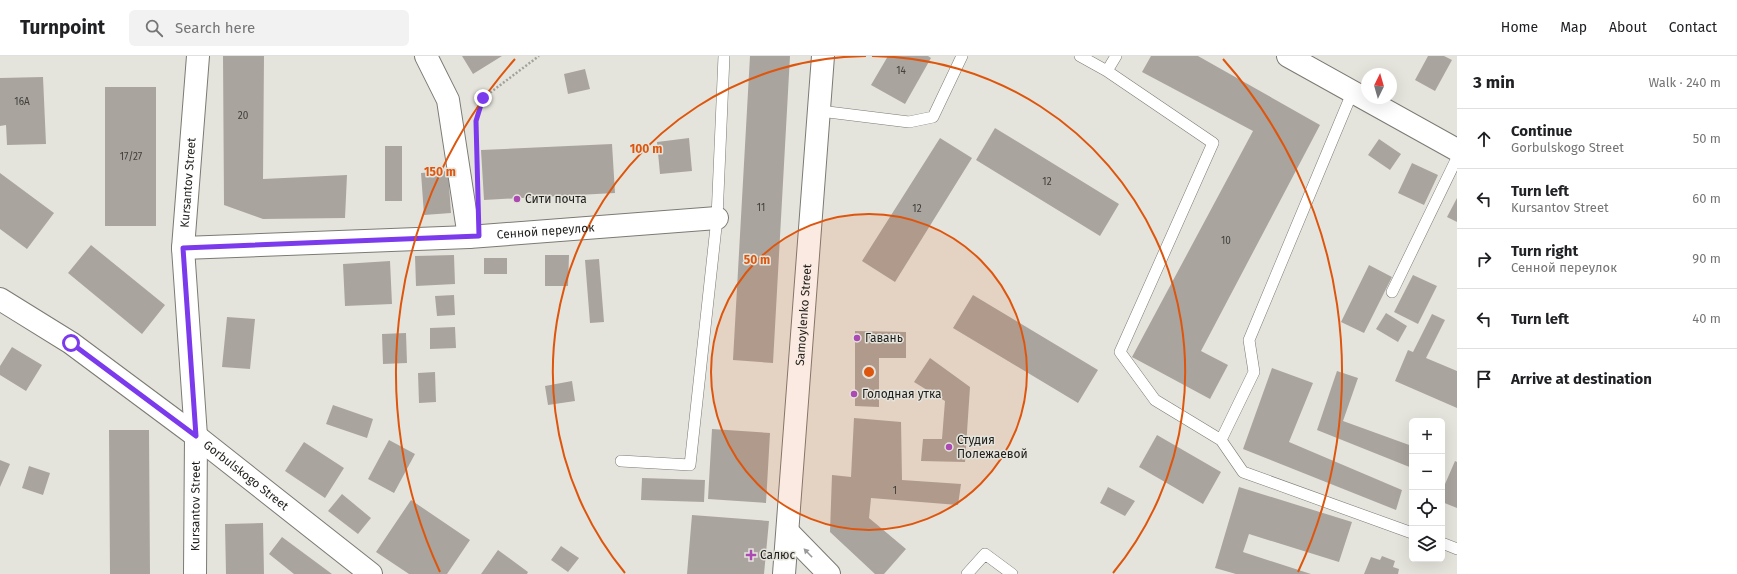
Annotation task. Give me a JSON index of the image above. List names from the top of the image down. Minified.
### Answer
{"streets":{"street":["Kursantov Street","Сенной переулок","Samoylenko Street","Gorbulskogo Street"]},"crossings":[["Kursantov Street","Сенной переулок"],["Kursantov Street","Gorbulskogo Street"]],"places":{"other":["Сити почта","Гавань","Голодная утка","Студия Полежаевой"],"health":["Салюс"]},"house_numbers":["14","16А","20","17/27","12","11","12","10","1"],"north":"top","page":{"header":"Turnpoint","search":"Search here","nav":["Home","Map","About","Contact"],"heading":["3 min","Walk · 240 m"],"list":[["Continue","Gorbulskogo Street","50 m"],["Turn left","Kursantov Street","60 m"],["Turn right","Сенной переулок","90 m"],["Turn left","40 m"],"Arrive at destination"],"map_buttons":["+","−"]},"rings":["100 m","150 m","50 m"]}
